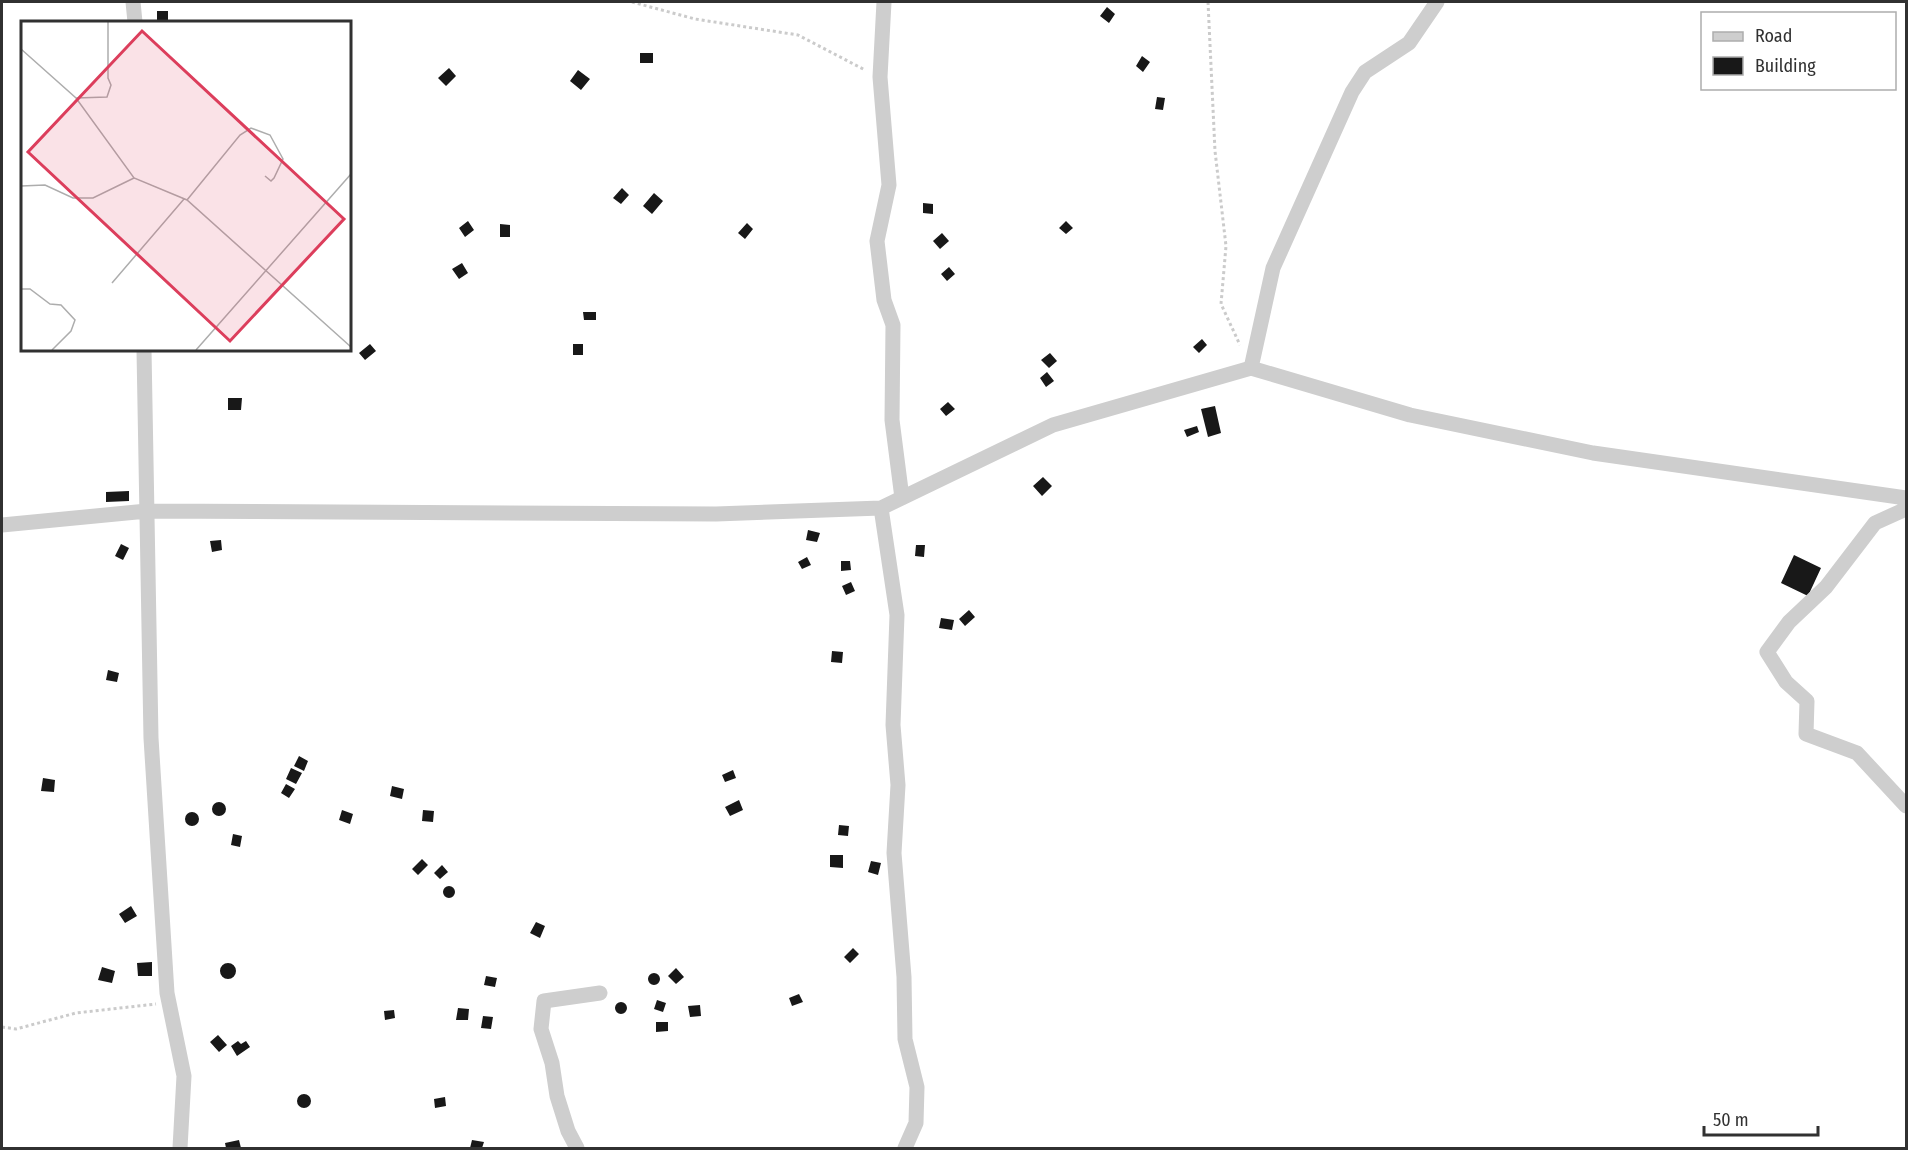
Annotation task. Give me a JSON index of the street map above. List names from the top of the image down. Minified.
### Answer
{"legend":["Road","Building"],"scale_bar":"50 m"}
